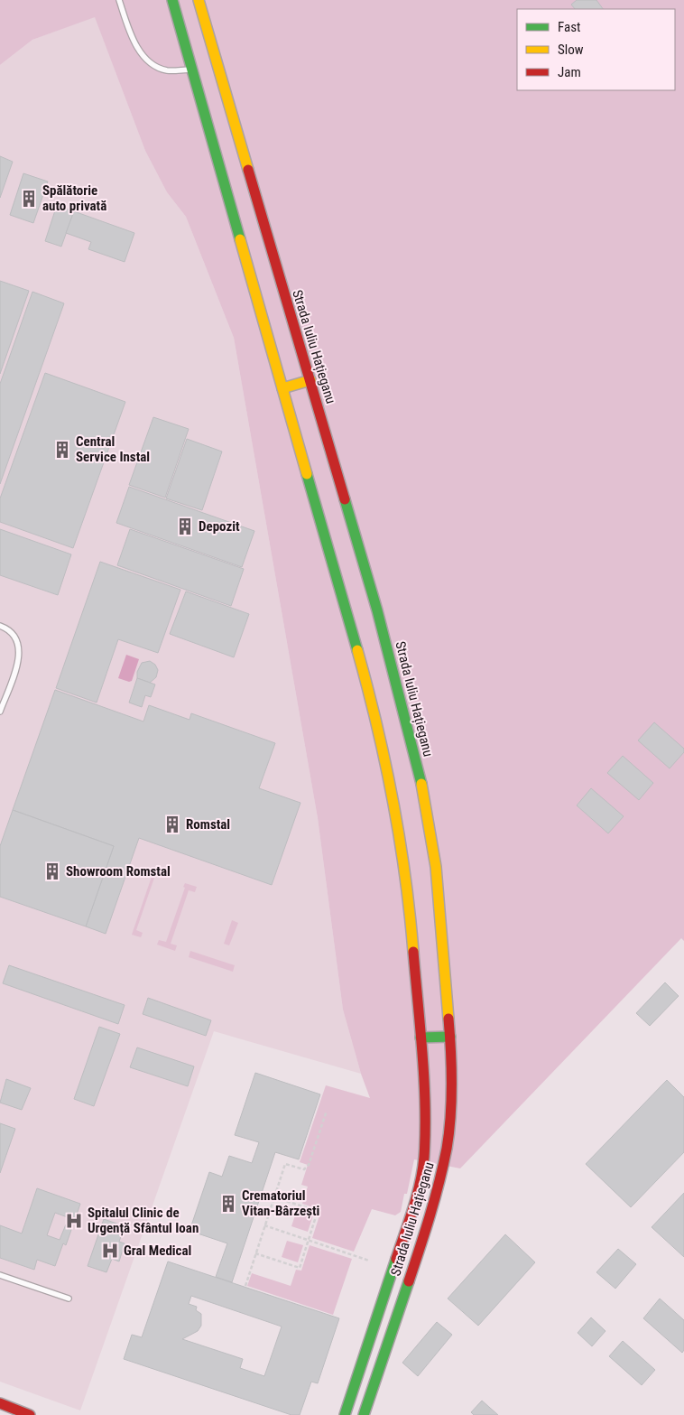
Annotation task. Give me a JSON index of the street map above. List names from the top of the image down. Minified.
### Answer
{"streets":{"main road":["Strada Iuliu Hațieganu"]},"places":{"building":["Spălătorie auto privată","Central Service Instal","Depozit","Romstal","Showroom Romstal","Crematoriul Vitan-Bârzești"],"hospital":["Spitalul Clinic de Urgență Sfântul Ioan","Gral Medical"]},"legend":["Fast","Slow","Jam"]}
